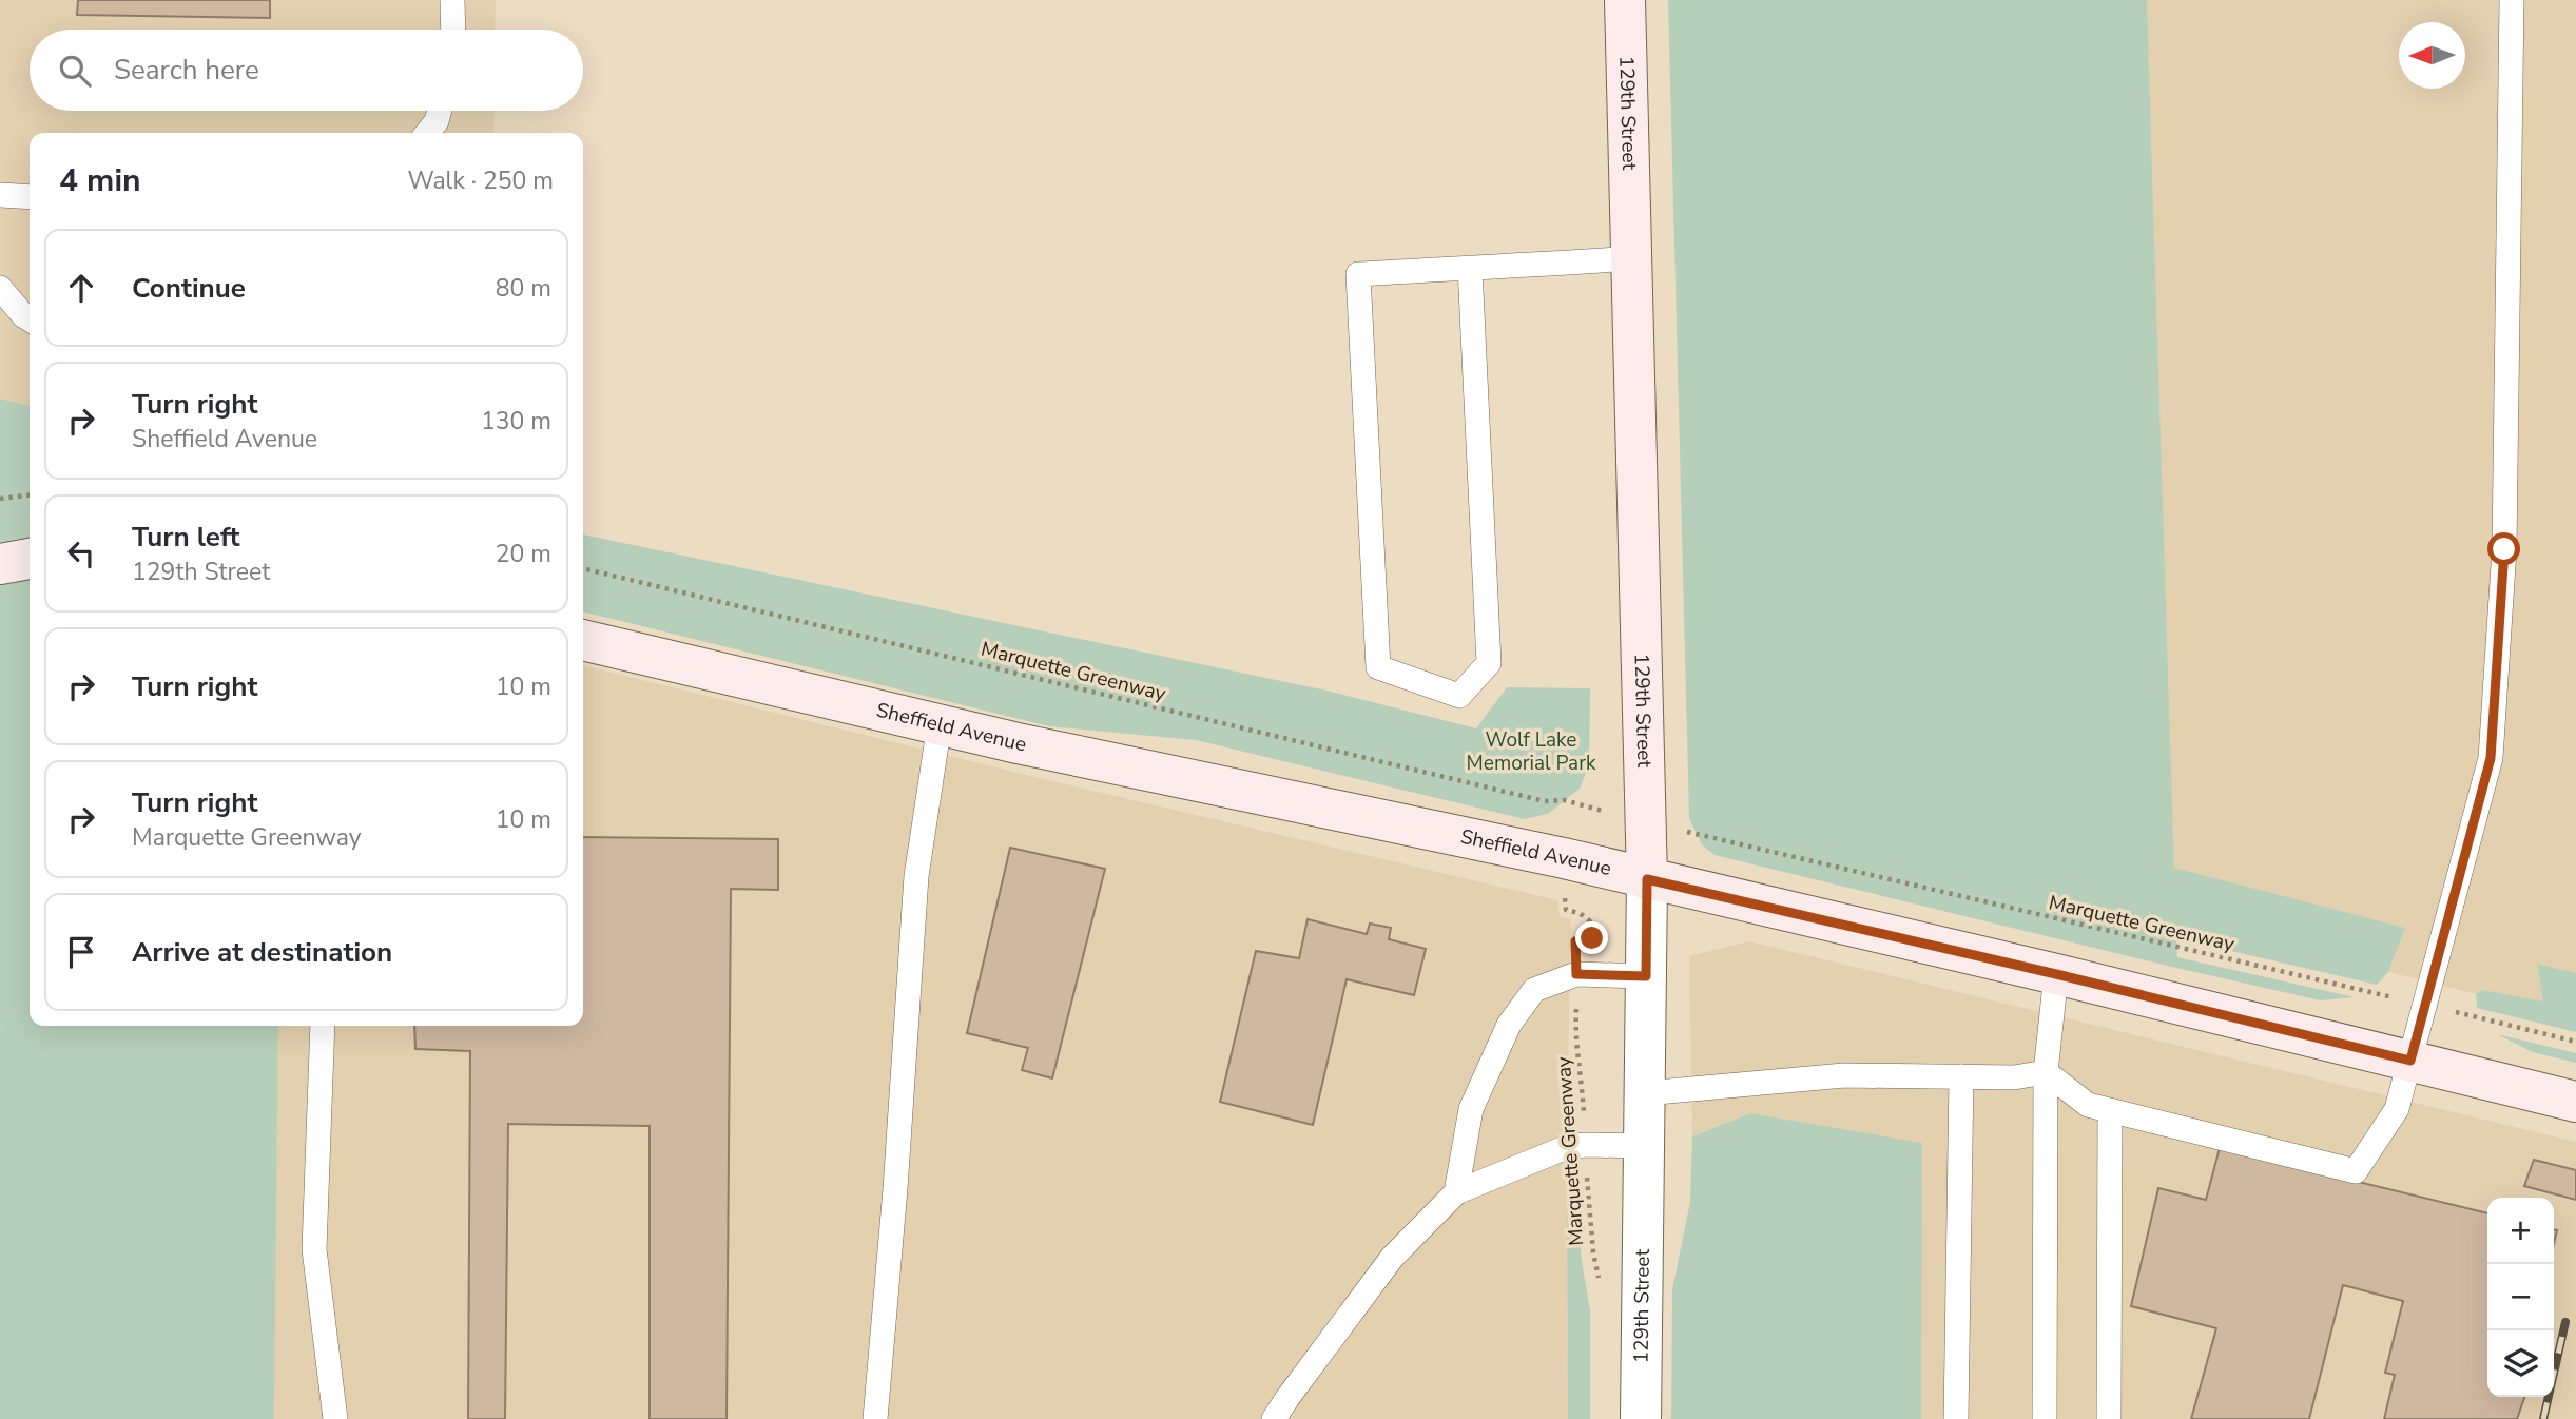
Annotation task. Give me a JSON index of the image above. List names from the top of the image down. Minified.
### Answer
{"streets":{"main road":["129th Street","Sheffield Avenue"],"path":["Marquette Greenway"]},"crossings":[["129th Street","Sheffield Avenue"]],"parks":["Wolf Lake Memorial Park"],"north":"left","page":{"search":"Search here","heading":["4 min","Walk · 250 m"],"list":[["Continue","80 m"],["Turn right","Sheffield Avenue","130 m"],["Turn left","129th Street","20 m"],["Turn right","10 m"],["Turn right","Marquette Greenway","10 m"],"Arrive at destination"],"map_buttons":["+","−"]}}
